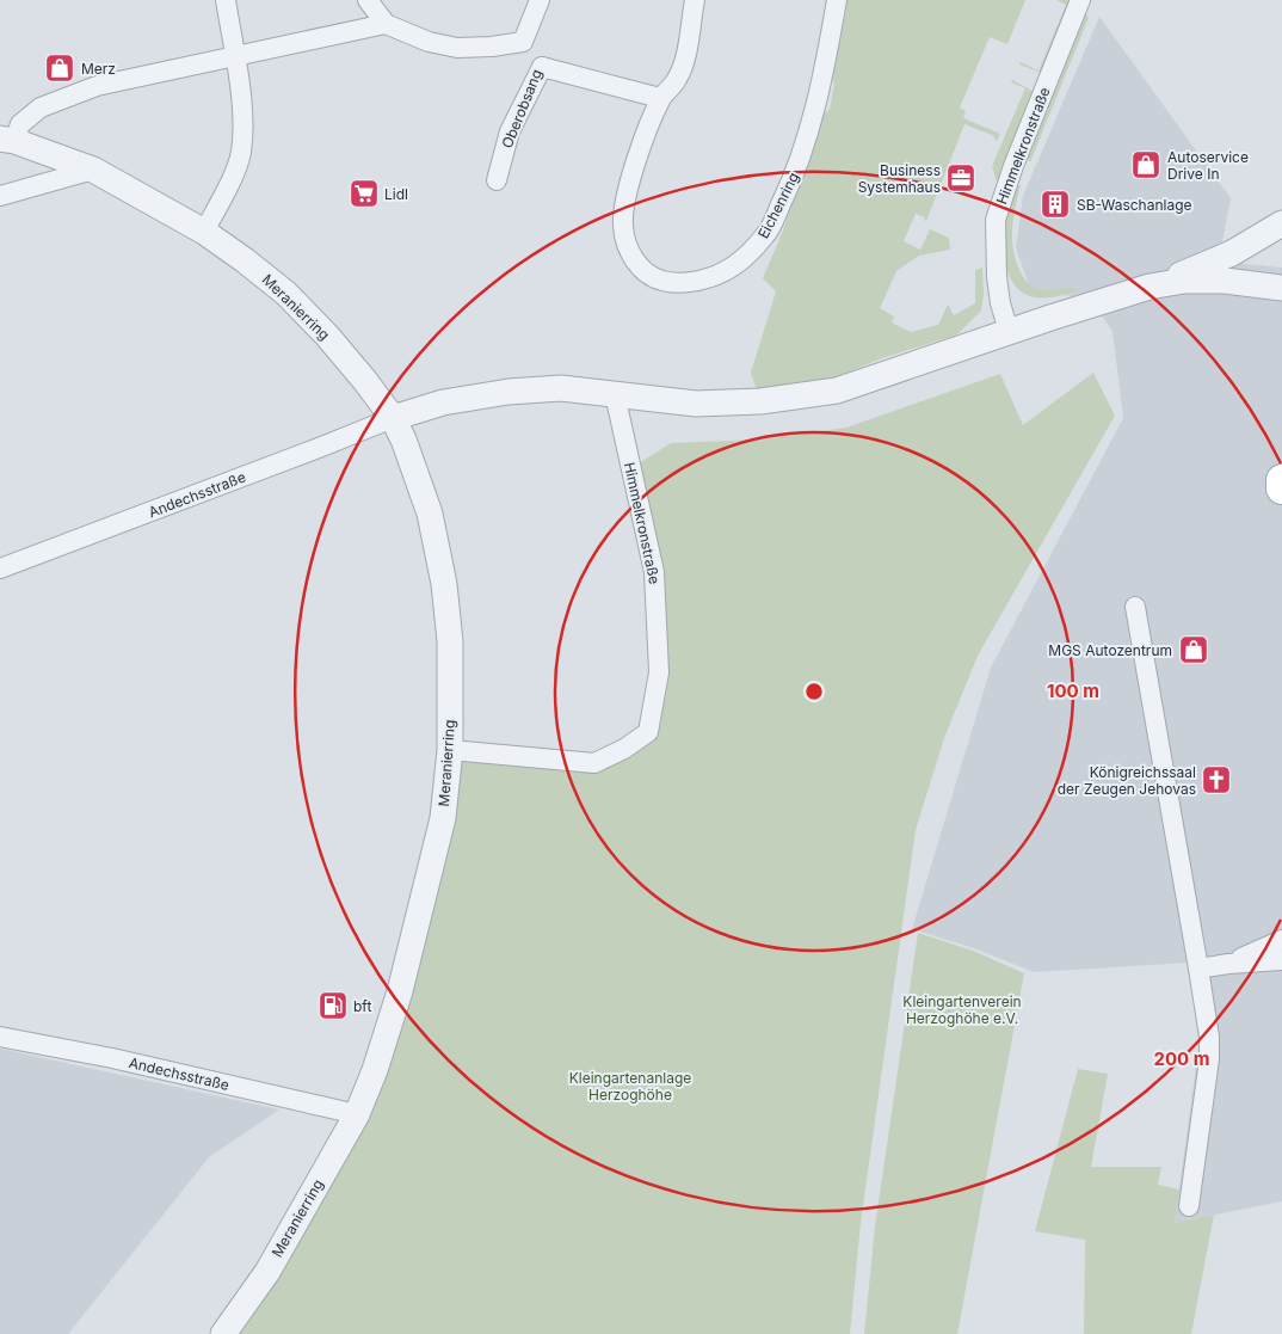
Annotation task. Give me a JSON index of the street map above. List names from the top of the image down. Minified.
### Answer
{"streets":{"street":["Oberobsang","Himmelkronstraße","Eichenring","Meranierring","Andechsstraße"]},"crossings":[["Himmelkronstraße","Meranierring"],["Meranierring","Andechsstraße"]],"parks":["Kleingartenverein Herzoghöhe e.V.","Kleingartenanlage Herzoghöhe"],"places":{"shop":["Merz","Autoservice Drive In","MGS Autozentrum"],"office":["Business Systemhaus"],"supermarket":["Lidl"],"building":["SB-Waschanlage"],"church":["Königreichssaal der Zeugen Jehovas"],"fuel station":["bft"]},"rings":["100 m","200 m"]}
